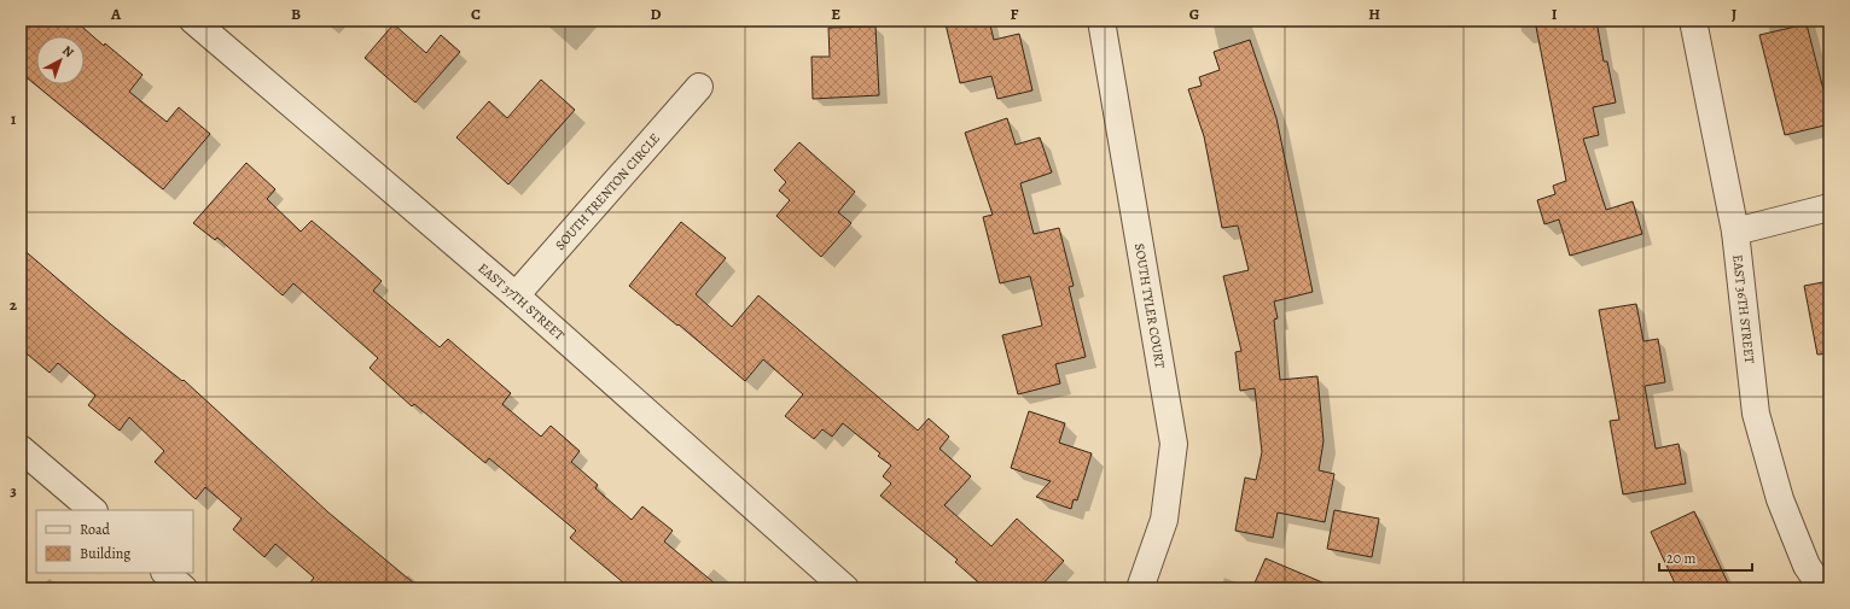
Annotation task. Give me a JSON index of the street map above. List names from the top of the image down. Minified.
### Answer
{"streets":{"street":["SOUTH TRENTON CIRCLE","EAST 37TH STREET","SOUTH TYLER COURT","EAST 36TH STREET"]},"crossings":[["SOUTH TRENTON CIRCLE","EAST 37TH STREET"]],"legend":["Road","Building"],"scale_bar":"20 m","north":"top right","grid":{"columns":["A","B","C","D","E","F","G","H","I","J"],"rows":["1","2","3"]}}
